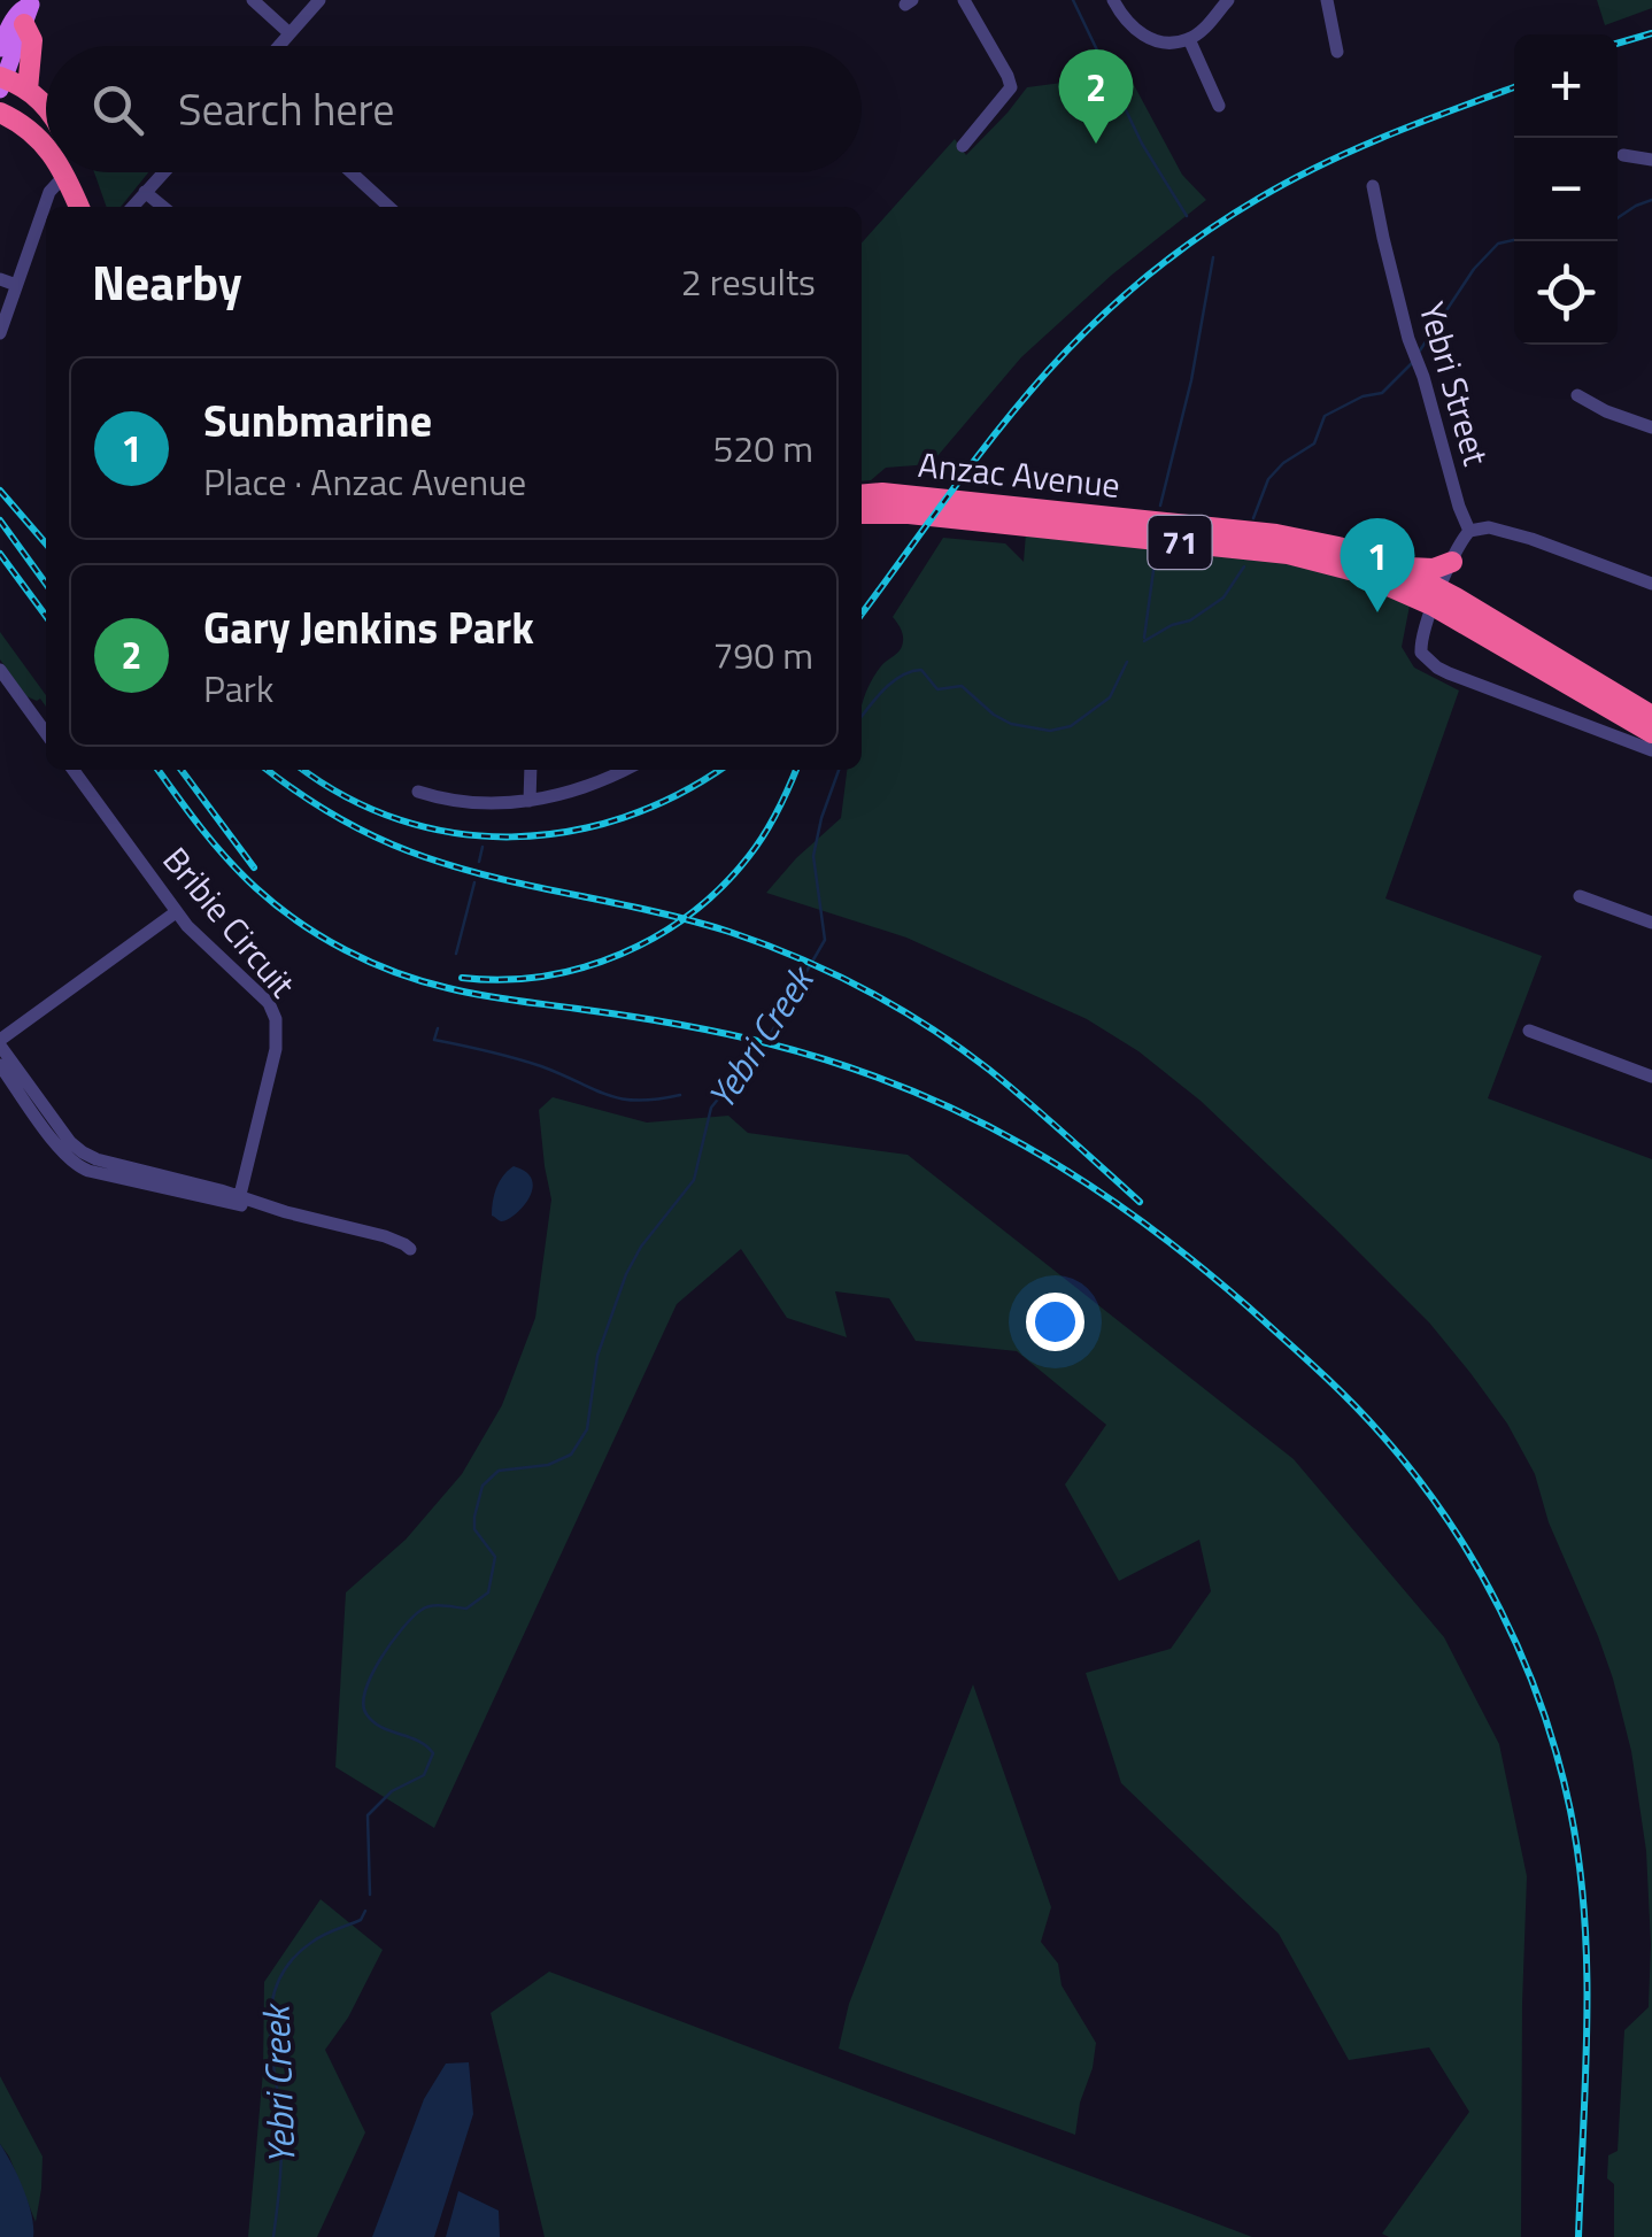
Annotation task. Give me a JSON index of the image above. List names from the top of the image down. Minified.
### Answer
{"streets":{"highway":["Anzac Avenue","71"],"street":["Yebri Street","Bribie Circuit"]},"water":["Yebri Creek"],"page":{"map_buttons":["+","−"],"search":"Search here","pins":["2","1"],"heading":["Nearby","2 results"],"list":[{"mark":"1","name":"Sunbmarine","note":"Place · Anzac Avenue","value":"520 m"},{"mark":"2","name":"Gary Jenkins Park","note":"Park","value":"790 m"}]}}
